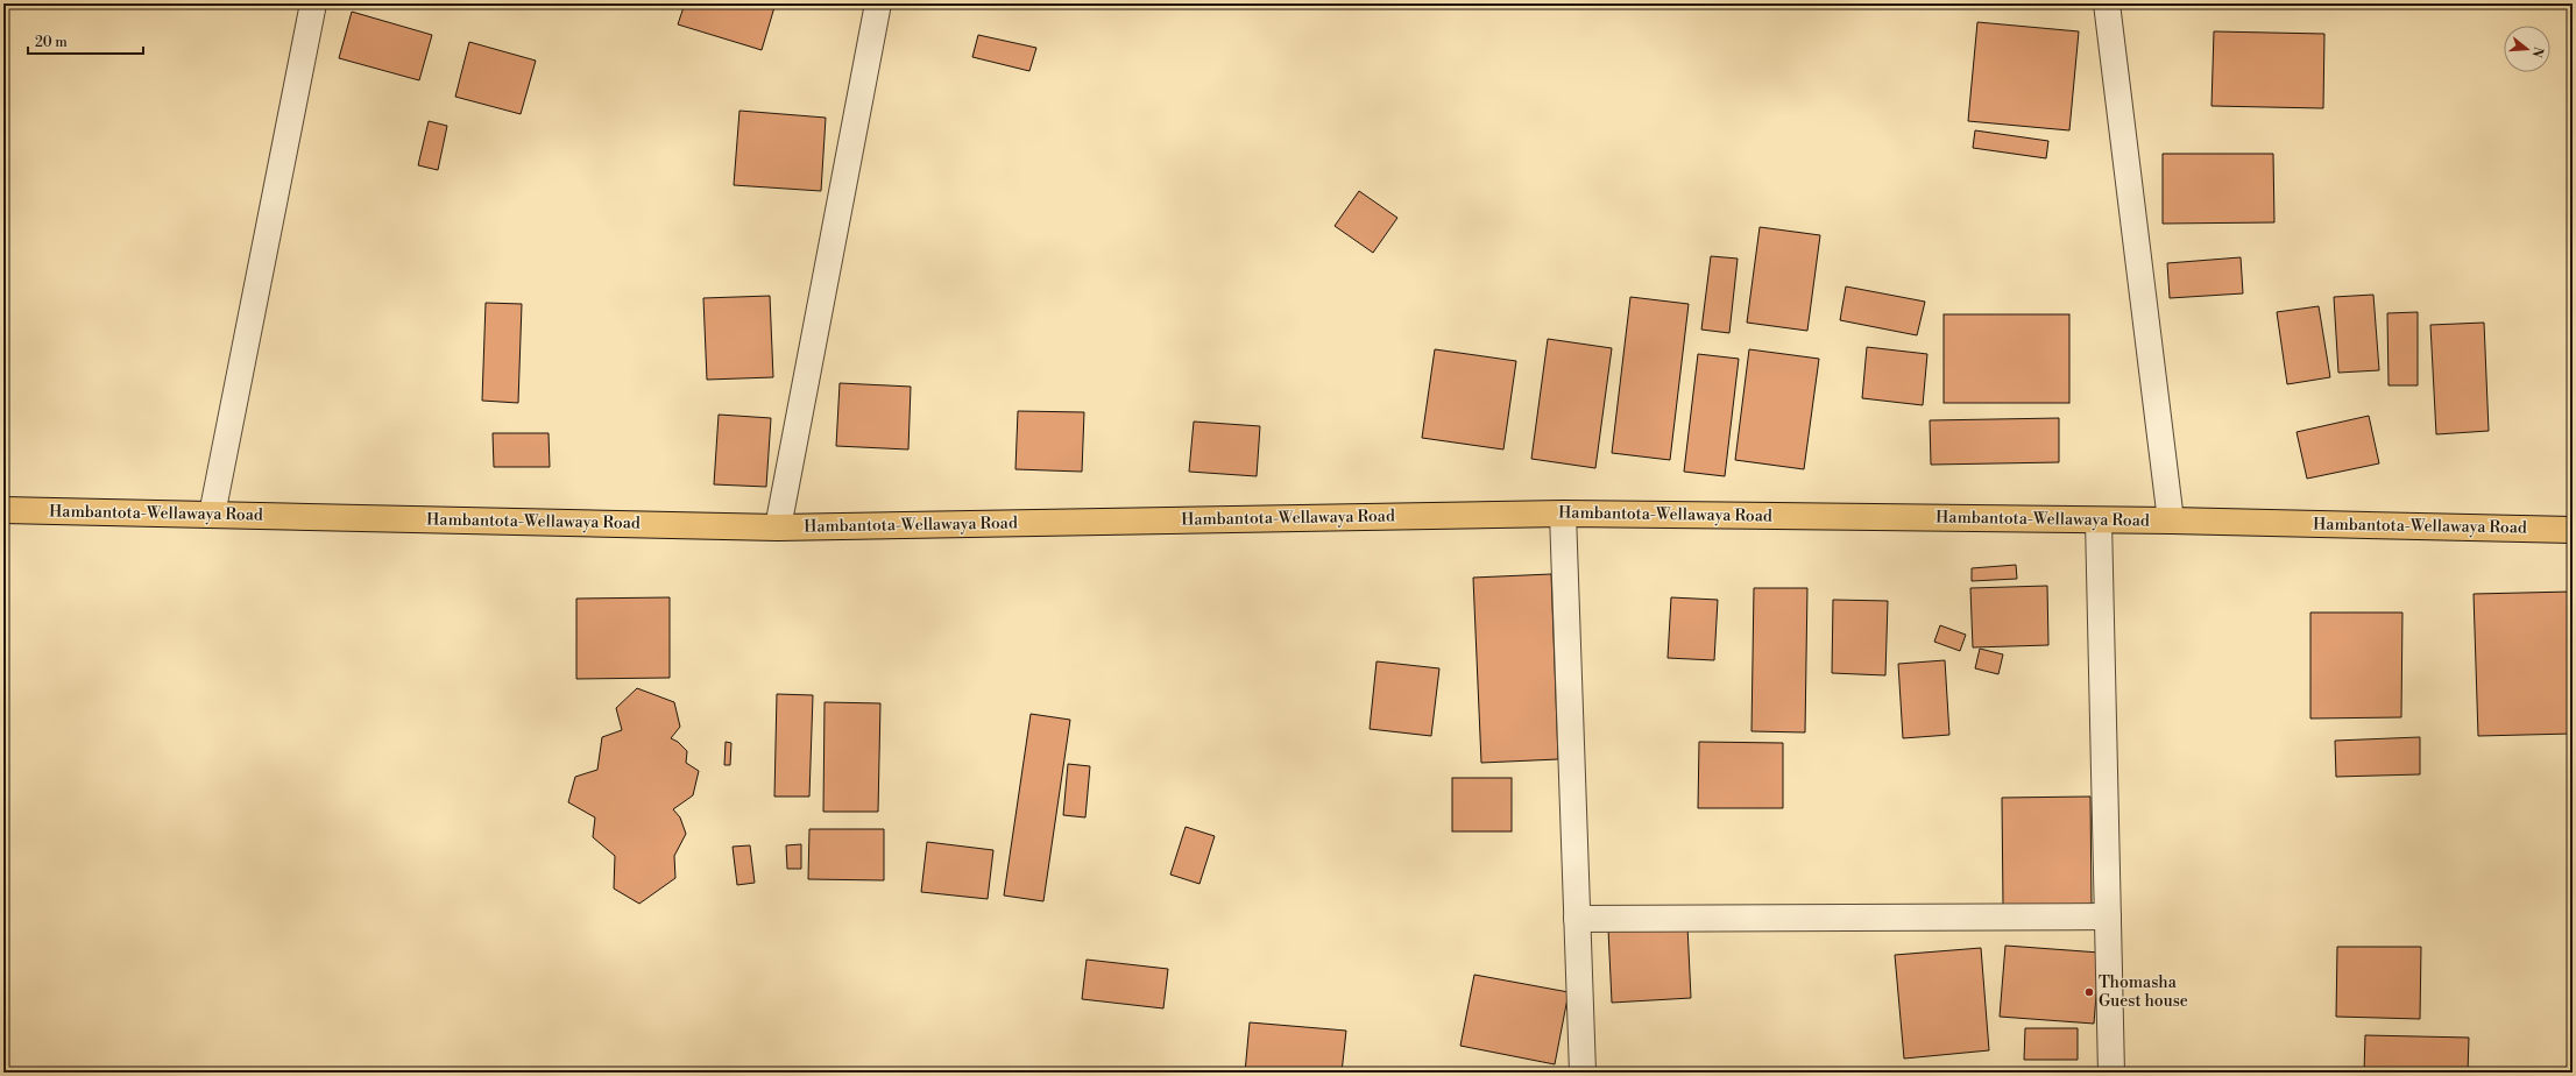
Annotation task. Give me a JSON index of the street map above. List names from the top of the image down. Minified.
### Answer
{"streets":{"highway":["Hambantota-Wellawaya Road"]},"places":["Thomasha Guest house"],"scale_bar":"20 m","north":"right"}
